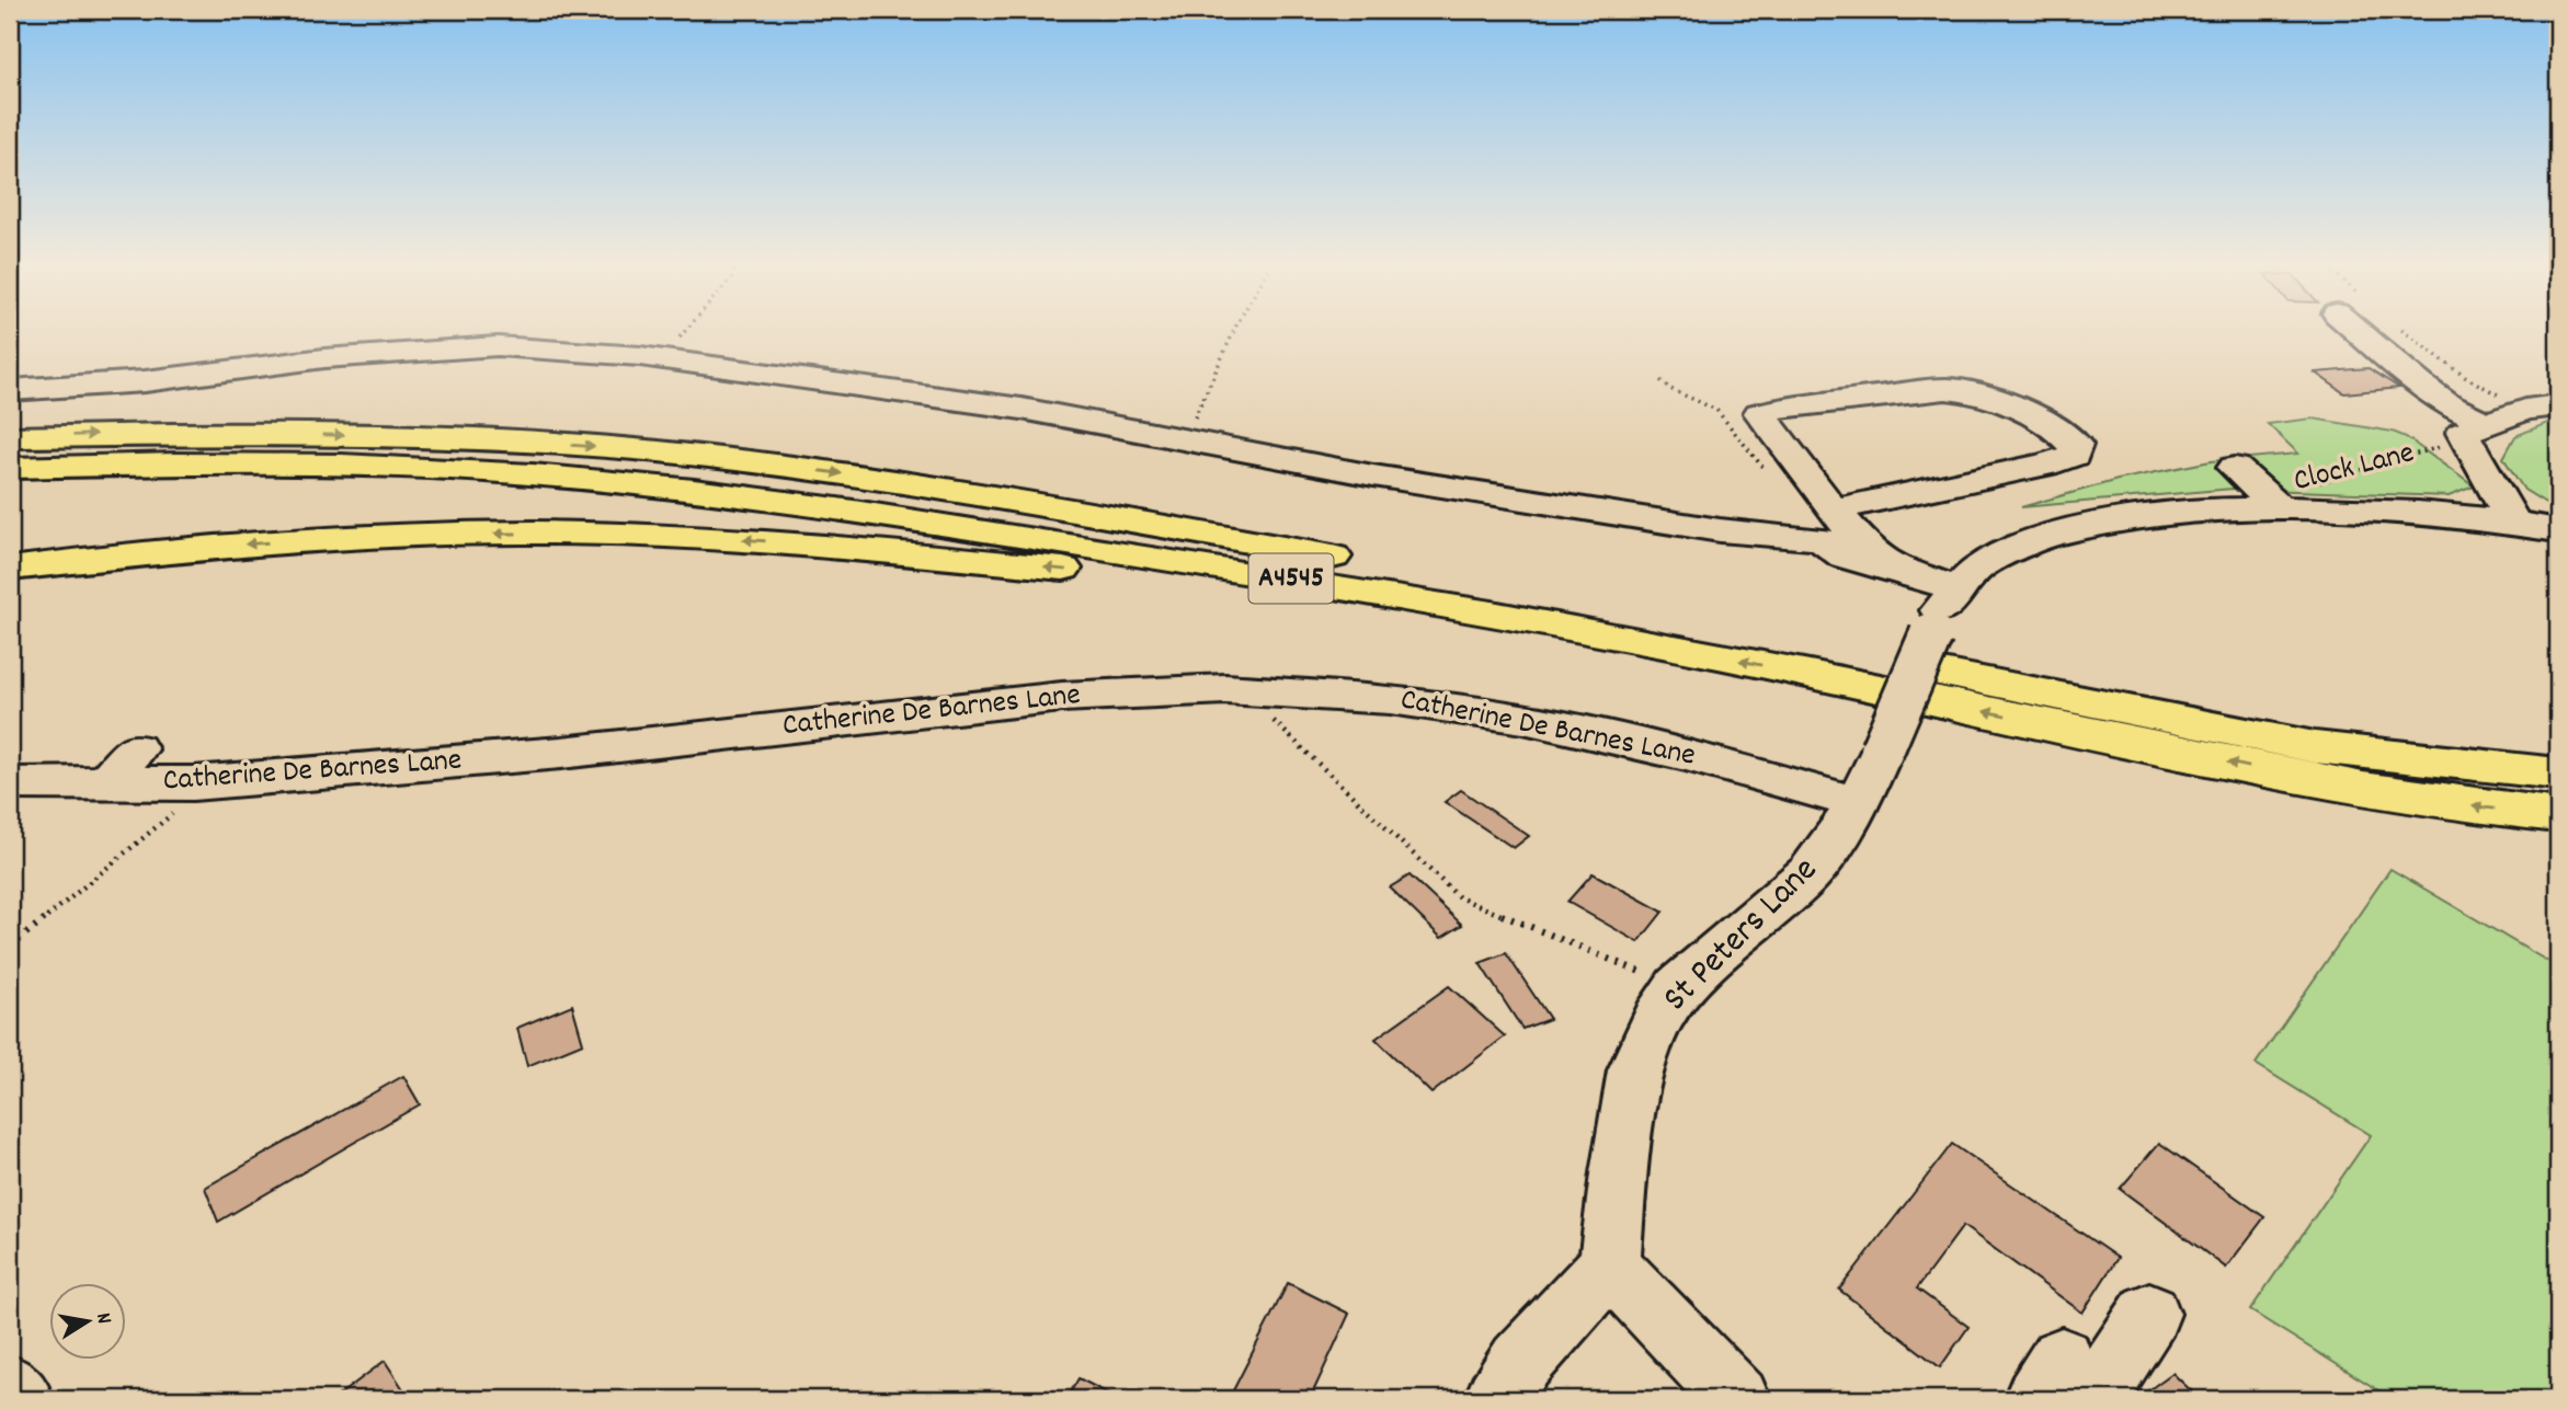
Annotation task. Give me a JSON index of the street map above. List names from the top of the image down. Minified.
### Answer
{"streets":{"highway":["A4545"],"street":["Catherine De Barnes Lane","St Peters Lane"],"path":["Clock Lane"]},"crossings":[["Catherine De Barnes Lane","St Peters Lane"]],"north":"right"}
